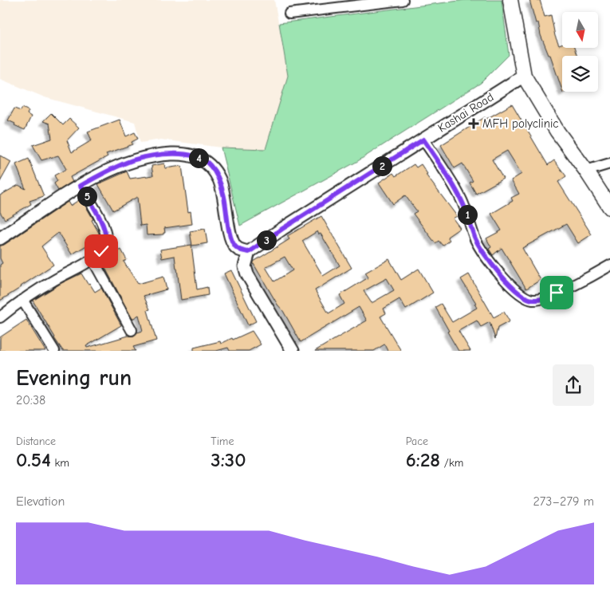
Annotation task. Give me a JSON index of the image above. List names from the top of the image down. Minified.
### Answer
{"streets":{"street":["Kashai Road"]},"places":{"health":["MFH polyclinic"]},"north":"bottom","page":{"pins":["4","2","5","1","3"],"heading":["Evening run","20:38"],"stats":[["Distance","0.54 km"],["Time","3:30"],["Pace","6:28 /km"]],"chart":["Elevation","273–279 m"]}}
